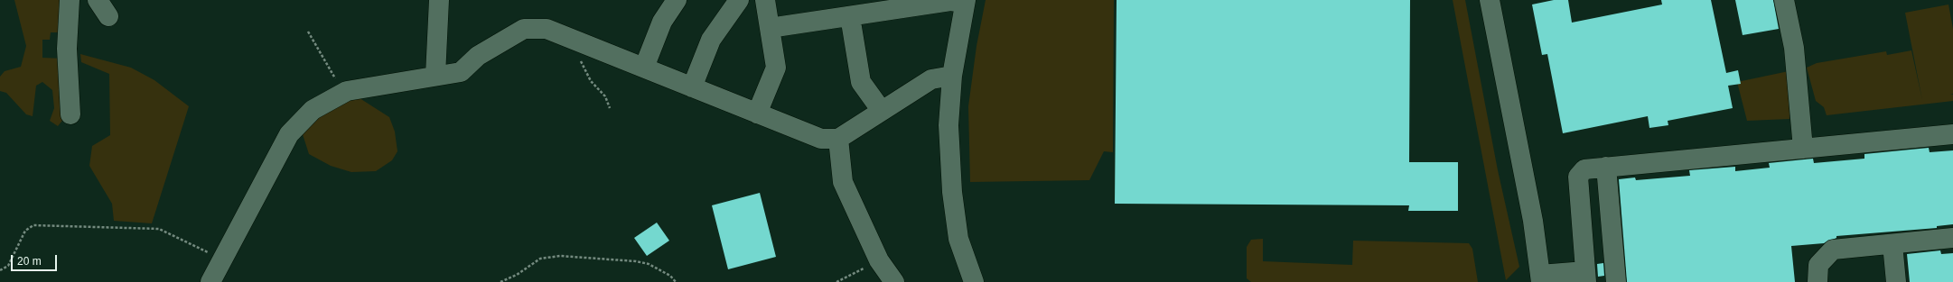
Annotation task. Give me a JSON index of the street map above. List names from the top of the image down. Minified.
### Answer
{"scale_bar":"20 m"}
